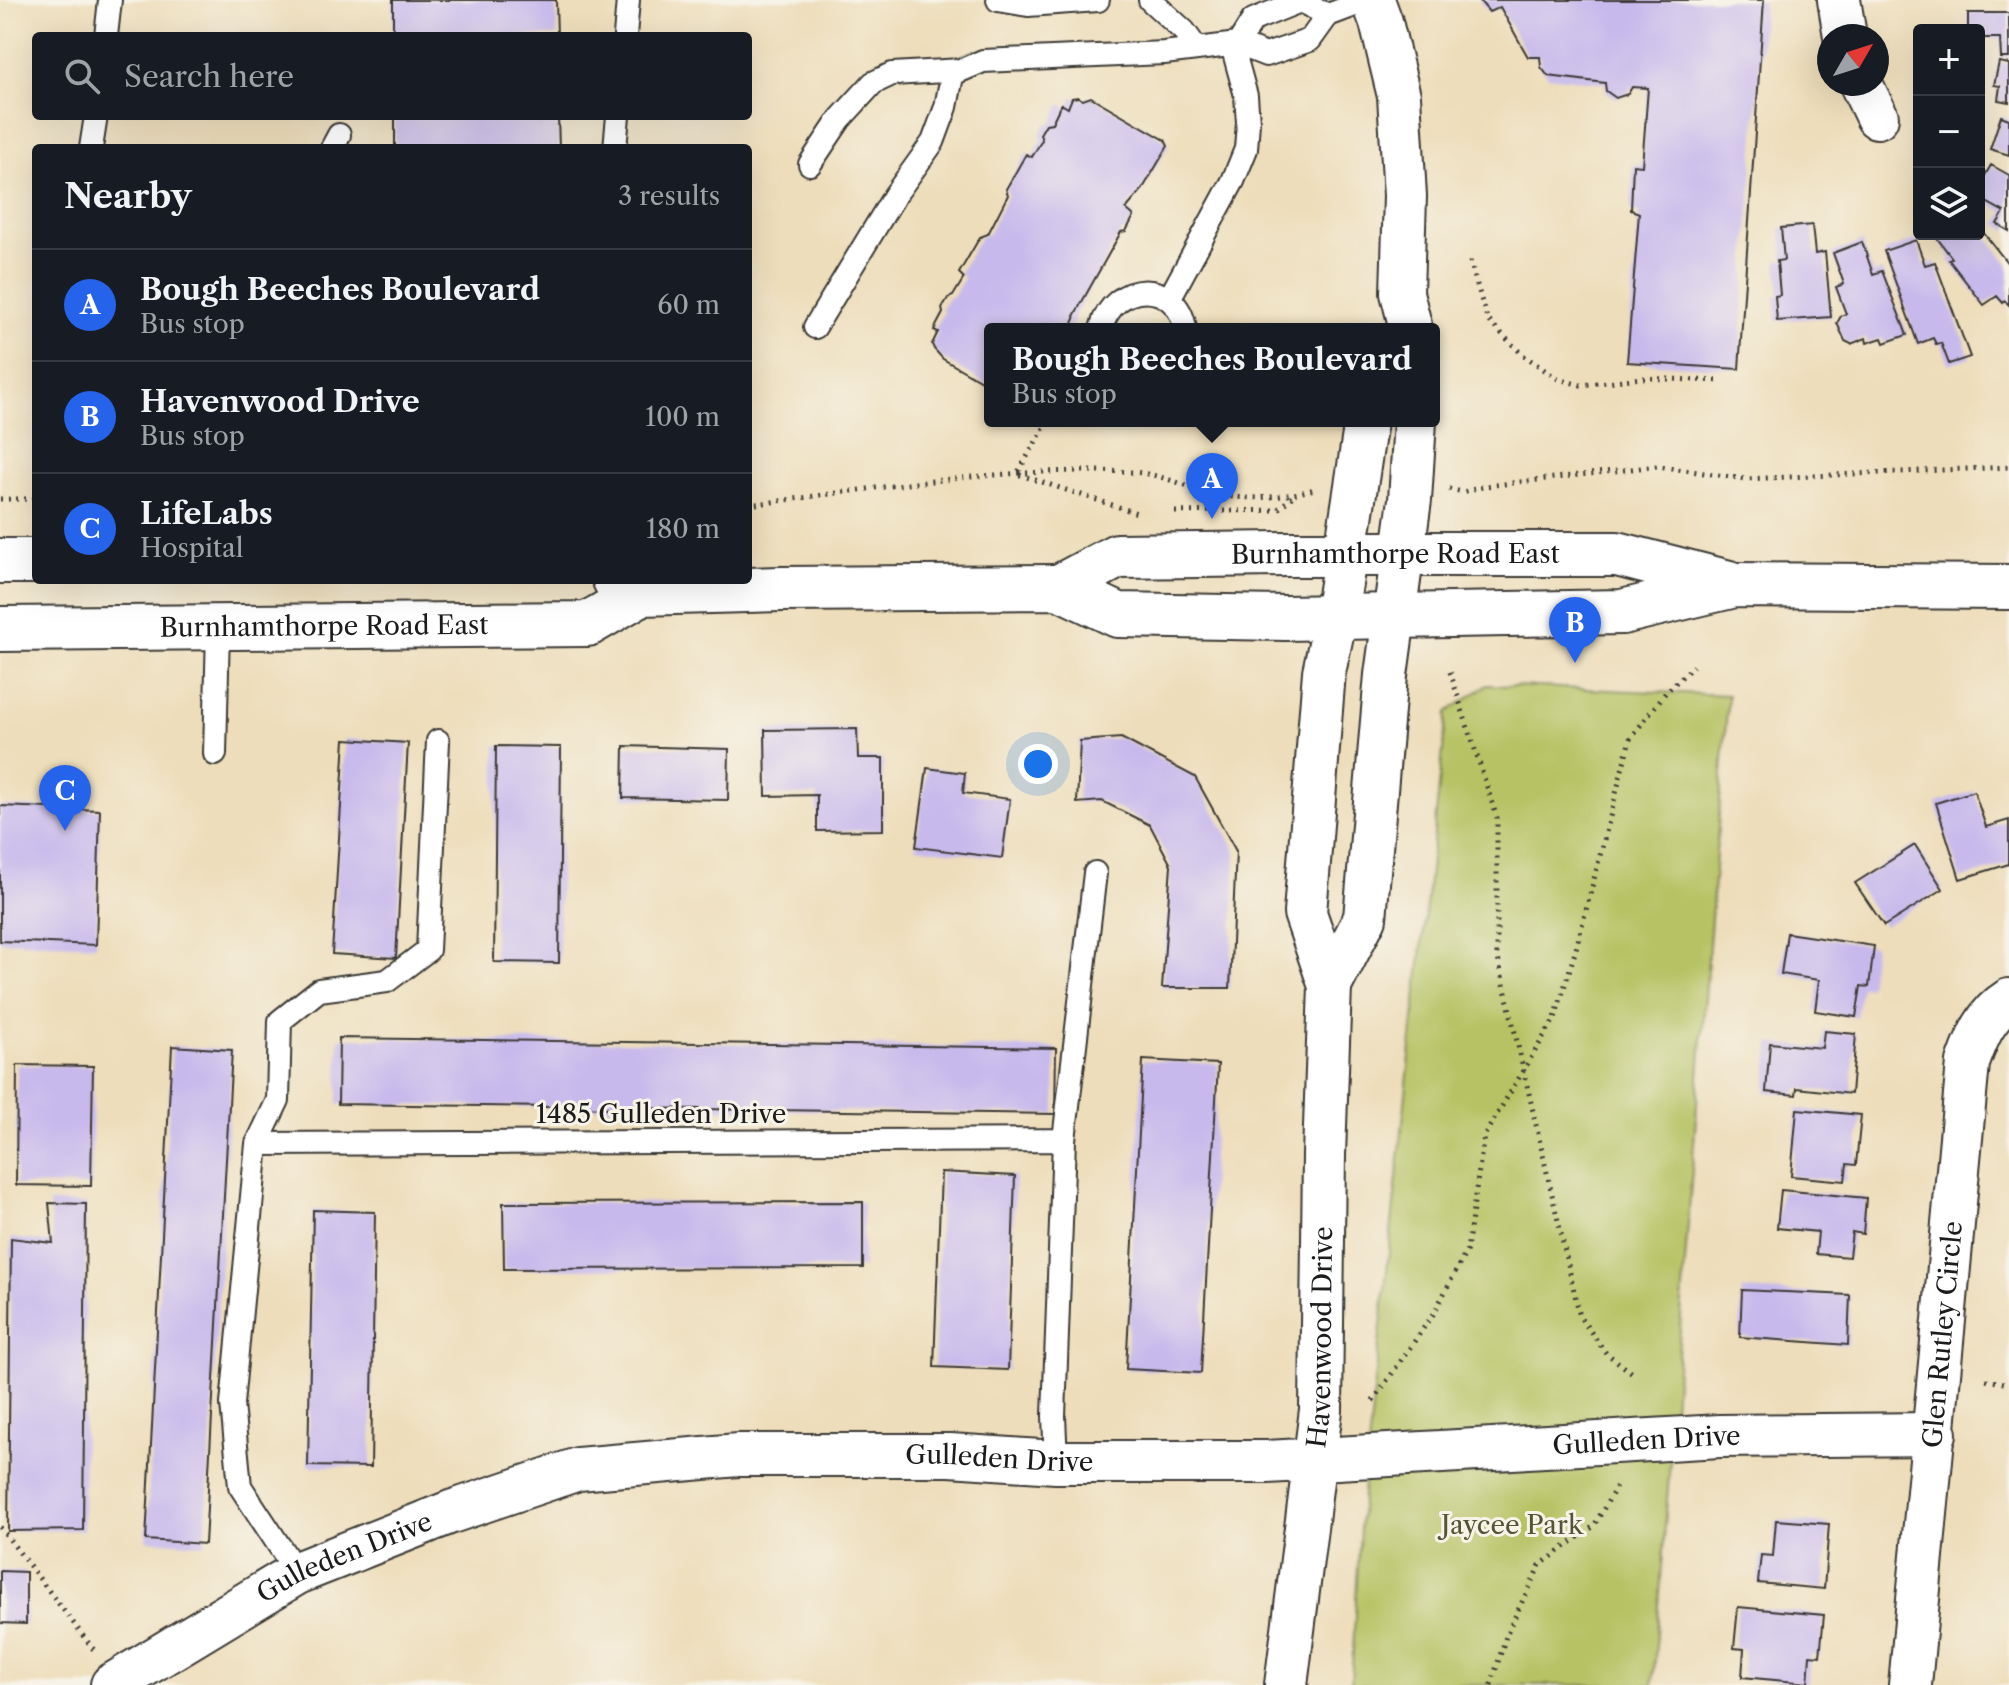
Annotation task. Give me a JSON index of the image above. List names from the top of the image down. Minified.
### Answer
{"streets":{"main road":["Burnhamthorpe Road East"],"street":["Glen Rutley Circle","Havenwood Drive","Gulleden Drive"],"lane":["1485 Gulleden Drive"]},"crossings":[["Burnhamthorpe Road East","Havenwood Drive"],["Glen Rutley Circle","Gulleden Drive"],["Havenwood Drive","Gulleden Drive"]],"parks":["Jaycee Park"],"north":"top right","page":{"map_buttons":["+","−"],"search":"Search here","heading":["Nearby","3 results"],"list":[{"mark":"A","name":"Bough Beeches Boulevard","note":"Bus stop","value":"60 m"},{"mark":"B","name":"Havenwood Drive","note":"Bus stop","value":"100 m"},{"mark":"C","name":"LifeLabs","note":"Hospital","value":"180 m"}],"popup":["Bough Beeches Boulevard","Bus stop"],"pins":["A","B","C"]}}
